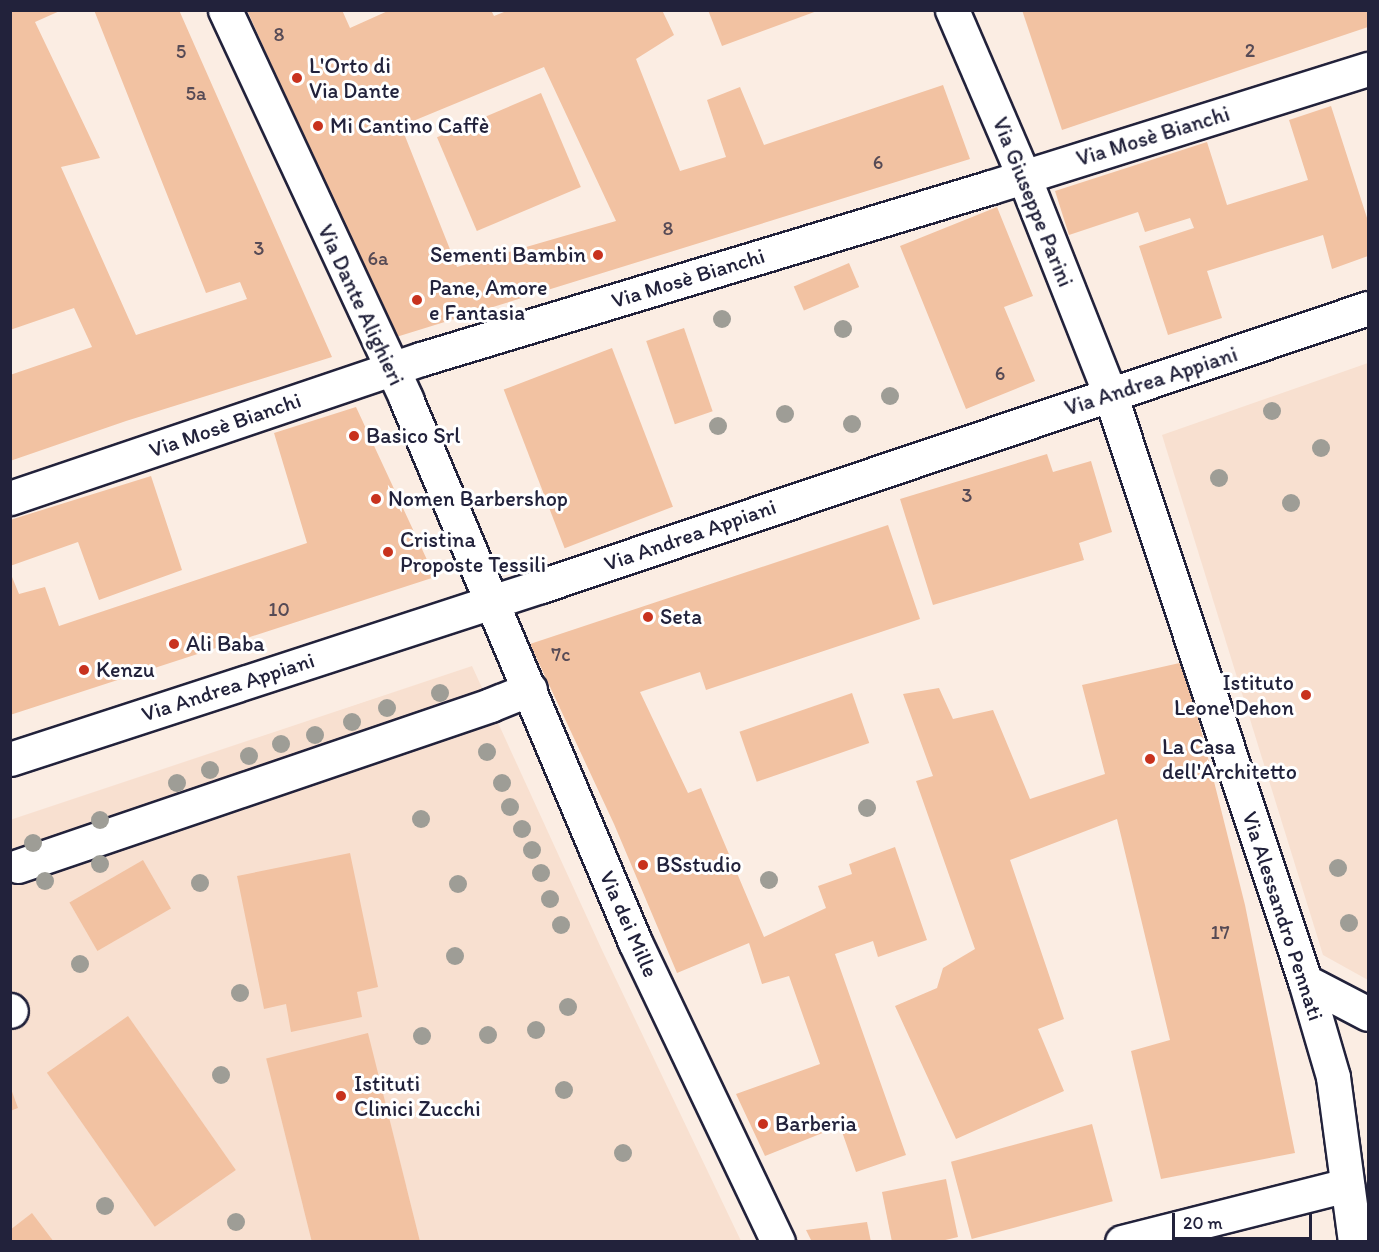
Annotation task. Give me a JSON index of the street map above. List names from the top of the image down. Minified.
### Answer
{"streets":{"street":["Via Mosè Bianchi","Via Giuseppe Parini","Via Dante Alighieri","Via Andrea Appiani","Via Alessandro Pennati","Via dei Mille"]},"crossings":[["Via Mosè Bianchi","Via Giuseppe Parini"],["Via Mosè Bianchi","Via Dante Alighieri"],["Via Giuseppe Parini","Via Andrea Appiani"],["Via Giuseppe Parini","Via Alessandro Pennati"],["Via Dante Alighieri","Via Andrea Appiani"],["Via Dante Alighieri","Via dei Mille"],["Via Andrea Appiani","Via Alessandro Pennati"],["Via Andrea Appiani","Via dei Mille"]],"places":["L'Orto di Via Dante","Mi Cantino Caffè","Sementi Bambin","Pane, Amore e Fantasia","Basico Srl","Nomen Barbershop","Cristina Proposte Tessili","Seta","Ali Baba","Kenzu","Istituto Leone Dehon","La Casa dell'Architetto","BSstudio","Istituti Clinici Zucchi","Barberia"],"house_numbers":["8","2","5","5a","6","8","3","6a","6","3","10","7c","17"],"scale_bar":"20 m"}
